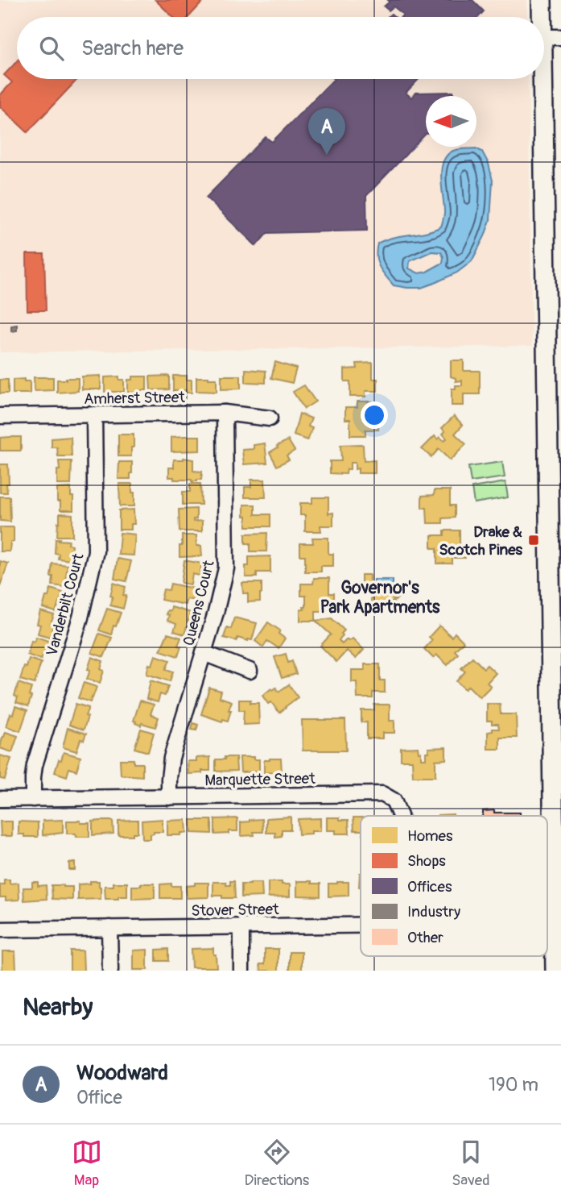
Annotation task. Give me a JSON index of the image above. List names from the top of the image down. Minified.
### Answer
{"streets":{"street":["Amherst Street","Queens Court","Vanderbilt Court","Marquette Street","Stover Street"]},"crossings":[["Amherst Street","Queens Court"],["Amherst Street","Vanderbilt Court"],["Queens Court","Marquette Street"],["Vanderbilt Court","Marquette Street"]],"districts":["Governor's Park Apartments"],"places":{"transit":["Drake & Scotch Pines"]},"legend":["Homes","Shops","Offices","Industry","Other"],"north":"left","page":{"search":"Search here","pins":"A","heading":"Nearby","list":[{"mark":"A","name":"Woodward","note":"Office","value":"190 m"}],"nav":["Map","Directions","Saved"]}}
